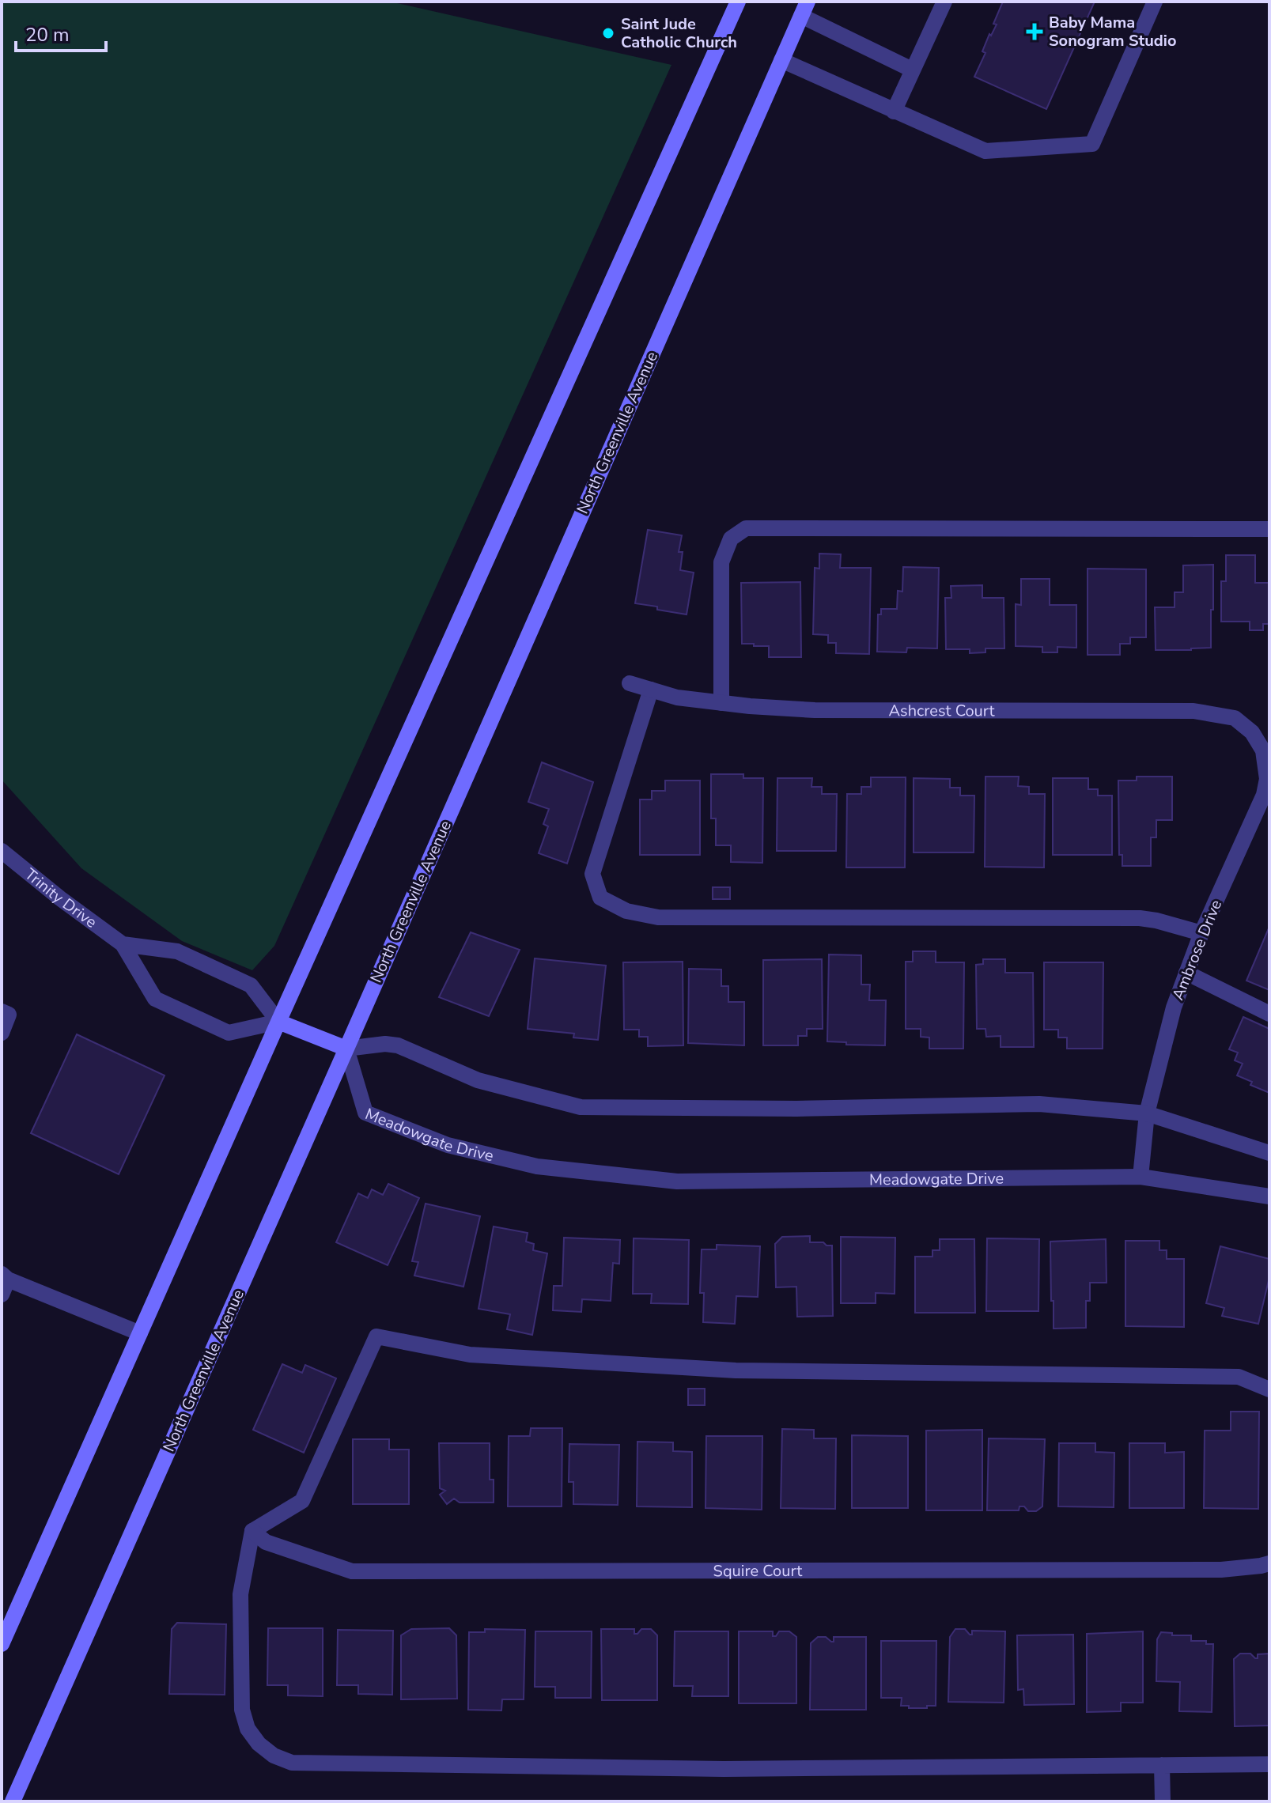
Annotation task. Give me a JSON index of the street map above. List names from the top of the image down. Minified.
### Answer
{"streets":{"main road":["North Greenville Avenue"],"street":["Ashcrest Court","Trinity Drive","Ambrose Drive","Meadowgate Drive","Squire Court"]},"crossings":[["North Greenville Avenue","Meadowgate Drive"],["Ashcrest Court","Ambrose Drive"],["Ambrose Drive","Meadowgate Drive"]],"places":{"health":["Baby Mama Sonogram Studio"],"other":["Saint Jude Catholic Church"]},"scale_bar":"20 m"}
